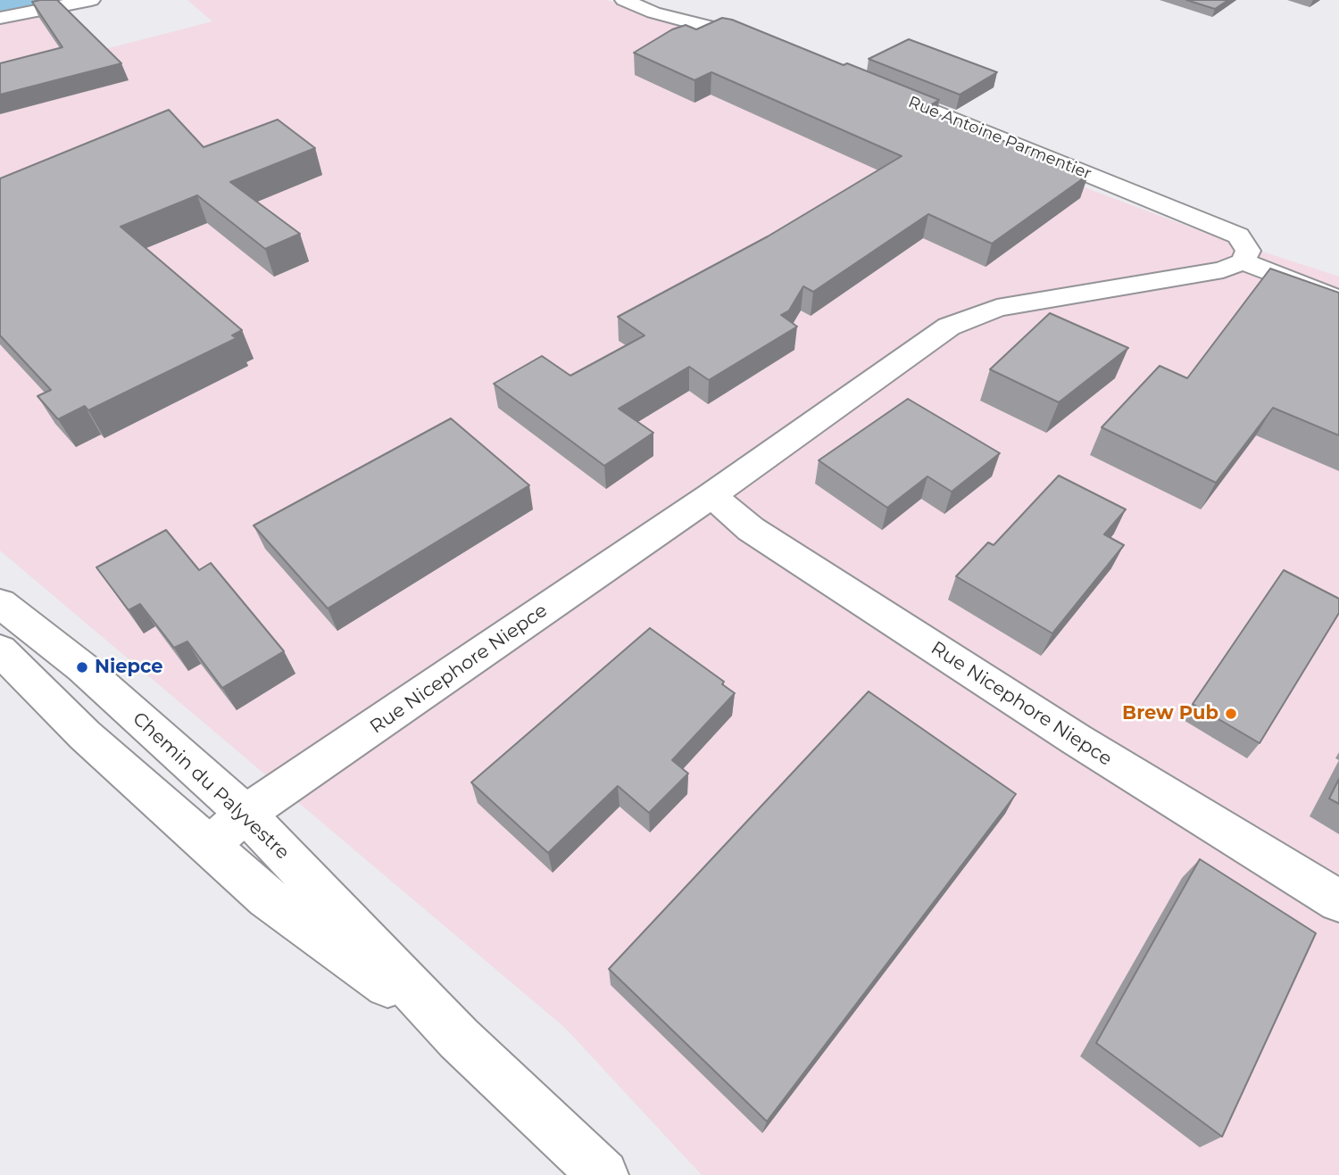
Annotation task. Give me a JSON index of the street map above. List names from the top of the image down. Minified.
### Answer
{"streets":{"street":["Rue Antoine Parmentier","Rue Nicephore Niepce","Chemin du Palyvestre"]},"crossings":[["Rue Antoine Parmentier","Rue Nicephore Niepce"],["Rue Nicephore Niepce","Chemin du Palyvestre"]],"places":["Niepce","Brew Pub"]}
